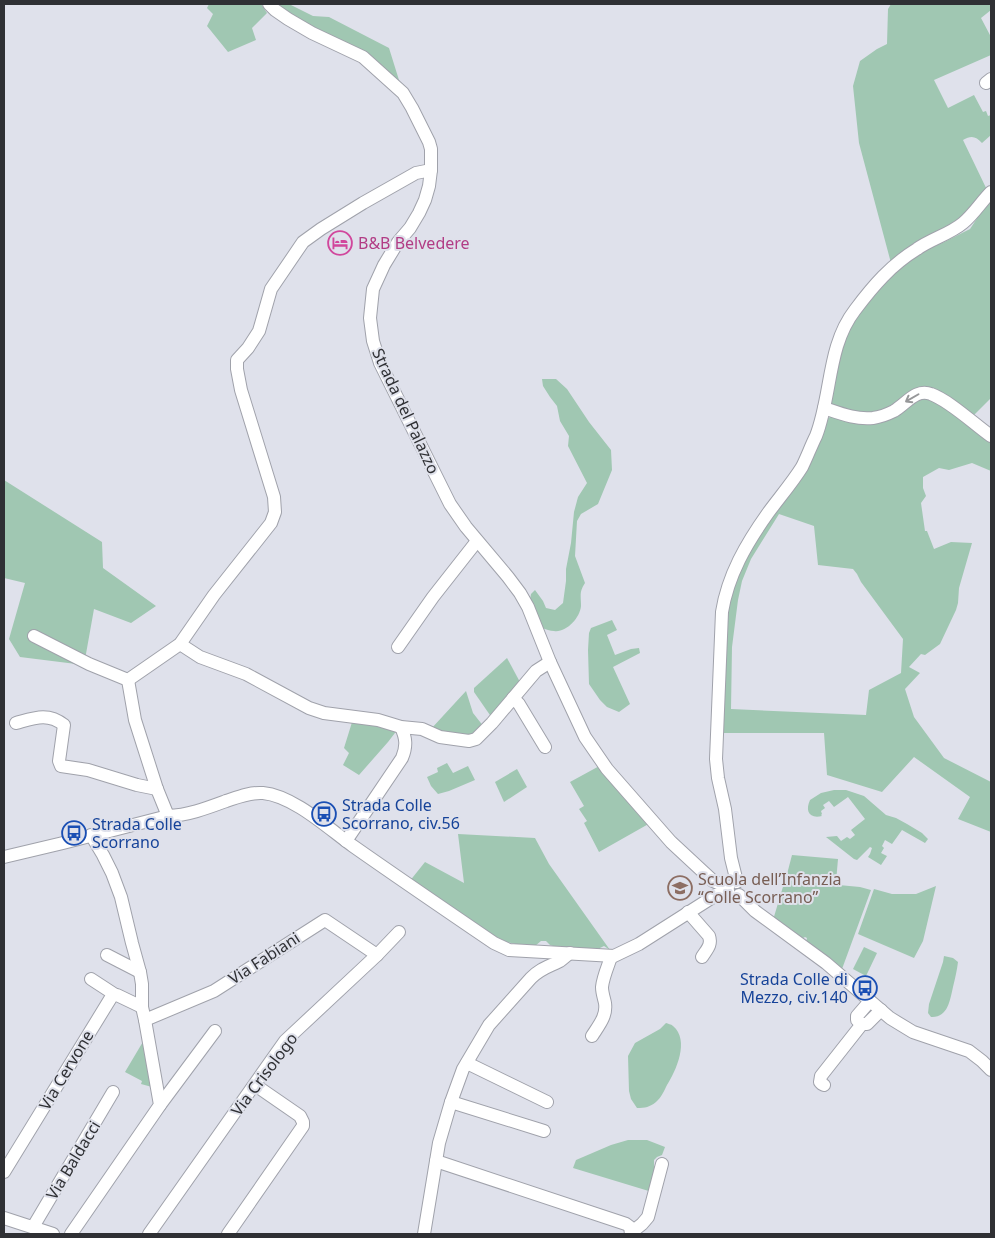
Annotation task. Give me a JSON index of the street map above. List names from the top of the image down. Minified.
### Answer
{"streets":{"street":["Strada del Palazzo","Via Fabiani","Via Cervone","Via Crisologo","Via Baldacci"]},"crossings":[["Via Fabiani","Via Crisologo"]],"places":{"hotel":["B&B Belvedere"],"bus stop":["Strada Colle Scorrano, civ.56","Strada Colle Scorrano","Strada Colle di Mezzo, civ.140"],"school or university":["Scuola dell’Infanzia “Colle Scorrano”"]}}
